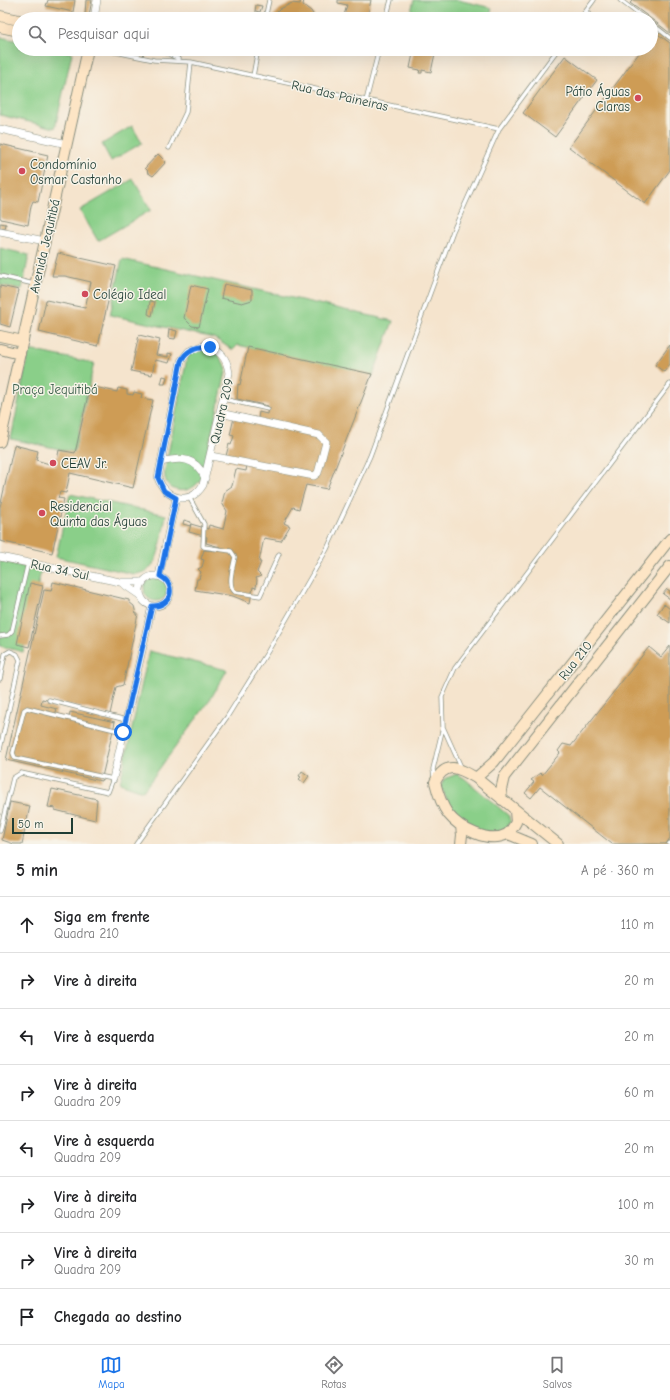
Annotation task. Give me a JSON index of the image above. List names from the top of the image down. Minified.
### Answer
{"streets":{"main road":["Avenida Jequitibá","Rua 210"],"street":["Quadra 209","Rua 34 Sul"],"lane":["Rua das Paineiras"]},"parks":["Praça Jequitibá"],"places":["Pátio Águas Claras","Condomínio Osmar Castanho","Colégio Ideal","CEAV Jr.","Residencial Quinta das Águas"],"scale_bar":"50 m","page":{"search":"Pesquisar aqui","scale":"50 m","heading":["5 min","A pé · 360 m"],"list":[["Siga em frente","Quadra 210","110 m"],["Vire à direita","20 m"],["Vire à esquerda","20 m"],["Vire à direita","Quadra 209","60 m"],["Vire à esquerda","Quadra 209","20 m"],["Vire à direita","Quadra 209","100 m"],["Vire à direita","Quadra 209","30 m"],"Chegada ao destino"],"nav":["Mapa","Rotas","Salvos"]}}
